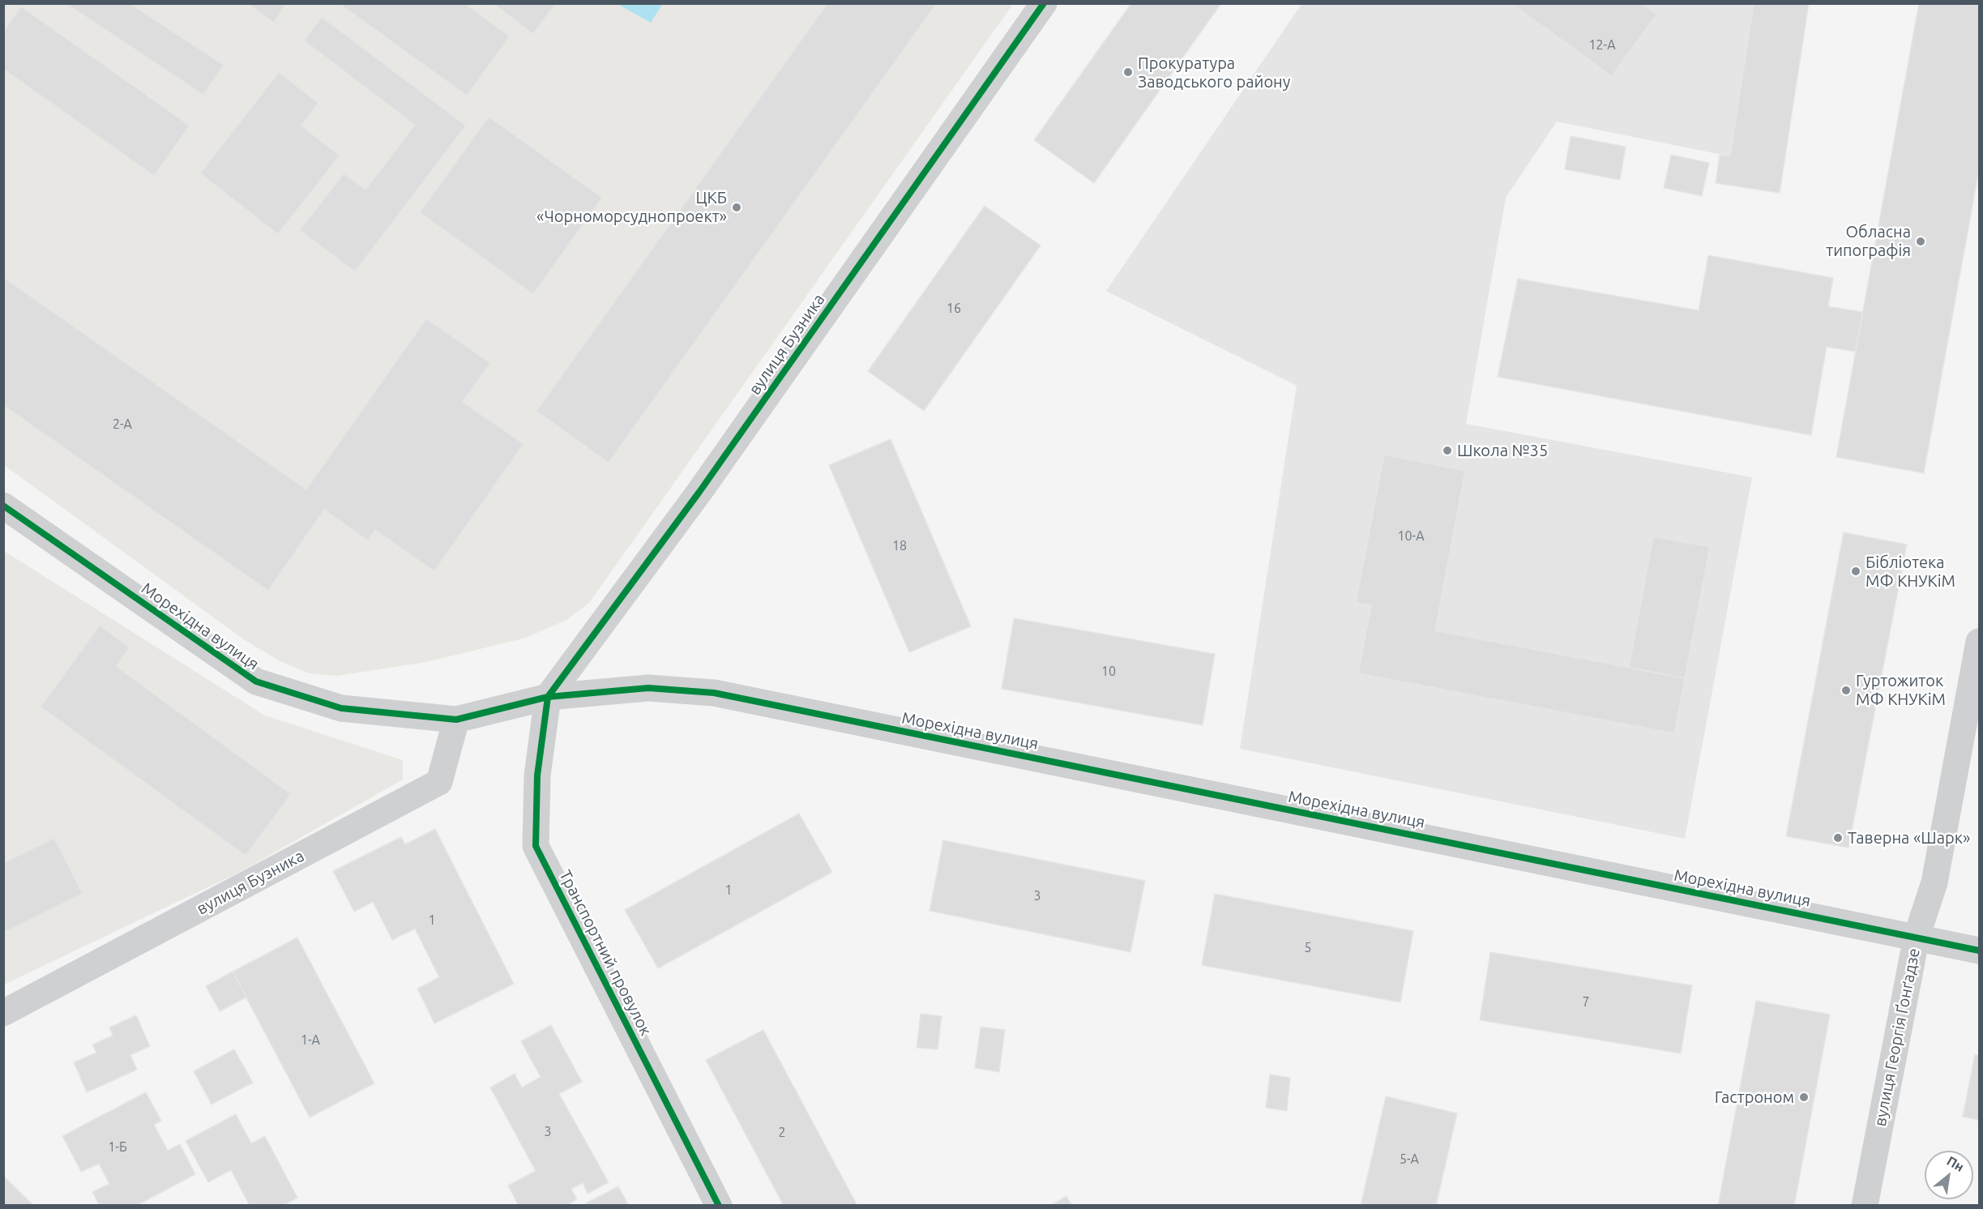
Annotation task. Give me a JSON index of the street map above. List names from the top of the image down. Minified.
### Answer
{"streets":{"street":["вулиця Бузника","Морехідна вулиця","Транспортний провулок","вулиця Георгія Ґонґадзе"]},"crossings":[["вулиця Бузника","Морехідна вулиця"],["вулиця Бузника","Транспортний провулок"],["Морехідна вулиця","Транспортний провулок"],["Морехідна вулиця","вулиця Георгія Ґонґадзе"]],"places":["Прокуратура Заводського району","ЦКБ «Чорноморсуднопроект»","Обласна типографія","Школа №35","Бібліотека МФ КНУКіМ","Гуртожиток МФ КНУКіМ","Таверна «Шарк»","Гастроном"],"house_numbers":["12-А","16","2-А","10-А","18","10","1","3","1","5","7","1-А","3","2","1-Б","5-А"],"north":"top right"}
